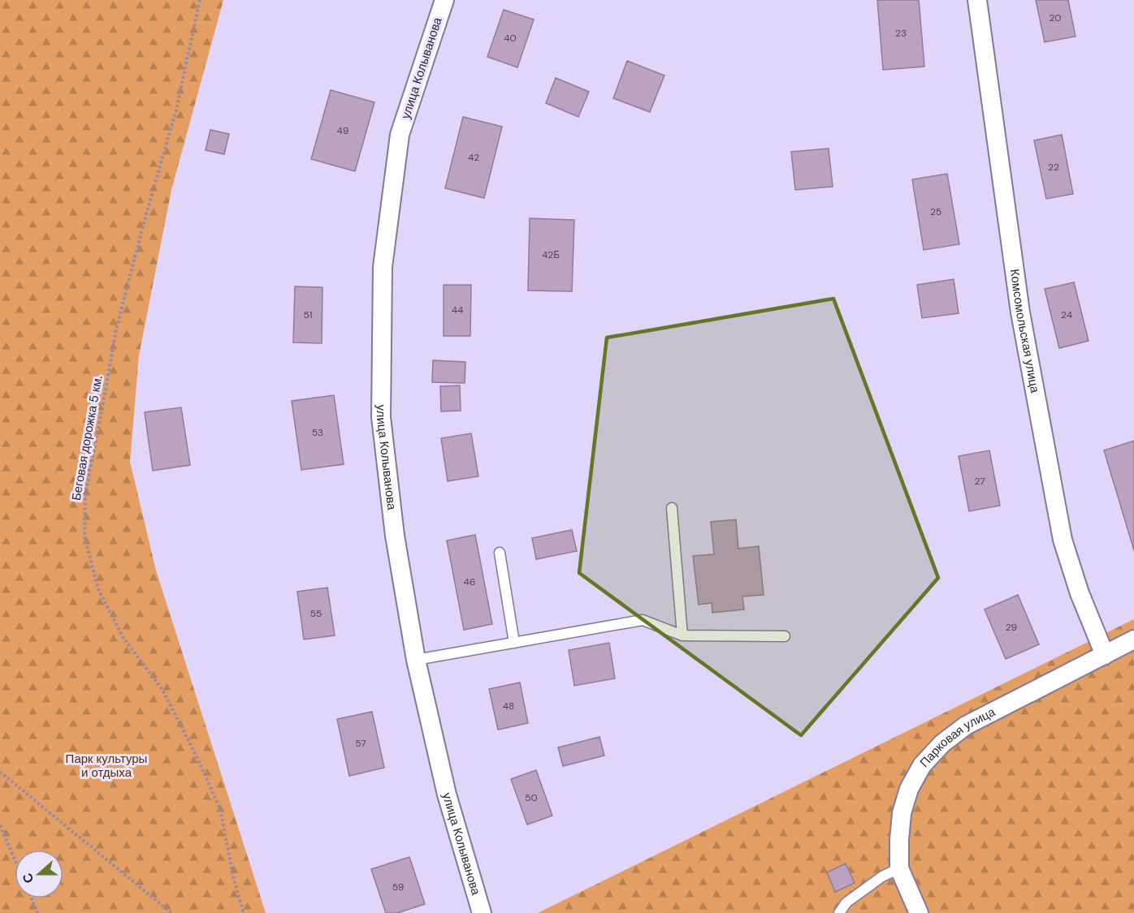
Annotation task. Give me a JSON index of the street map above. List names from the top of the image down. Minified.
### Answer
{"streets":{"street":["улица Колыванова","Комсомольская улица","Парковая улица"],"path":["Беговая дорожка 5 км."]},"crossings":[["Комсомольская улица","Парковая улица"]],"parks":["Парк культуры и отдыха"],"house_numbers":["20","23","40","49","42","22","25","42Б","44","51","24","53","27","46","55","29","48","57","50","59"],"north":"left"}
